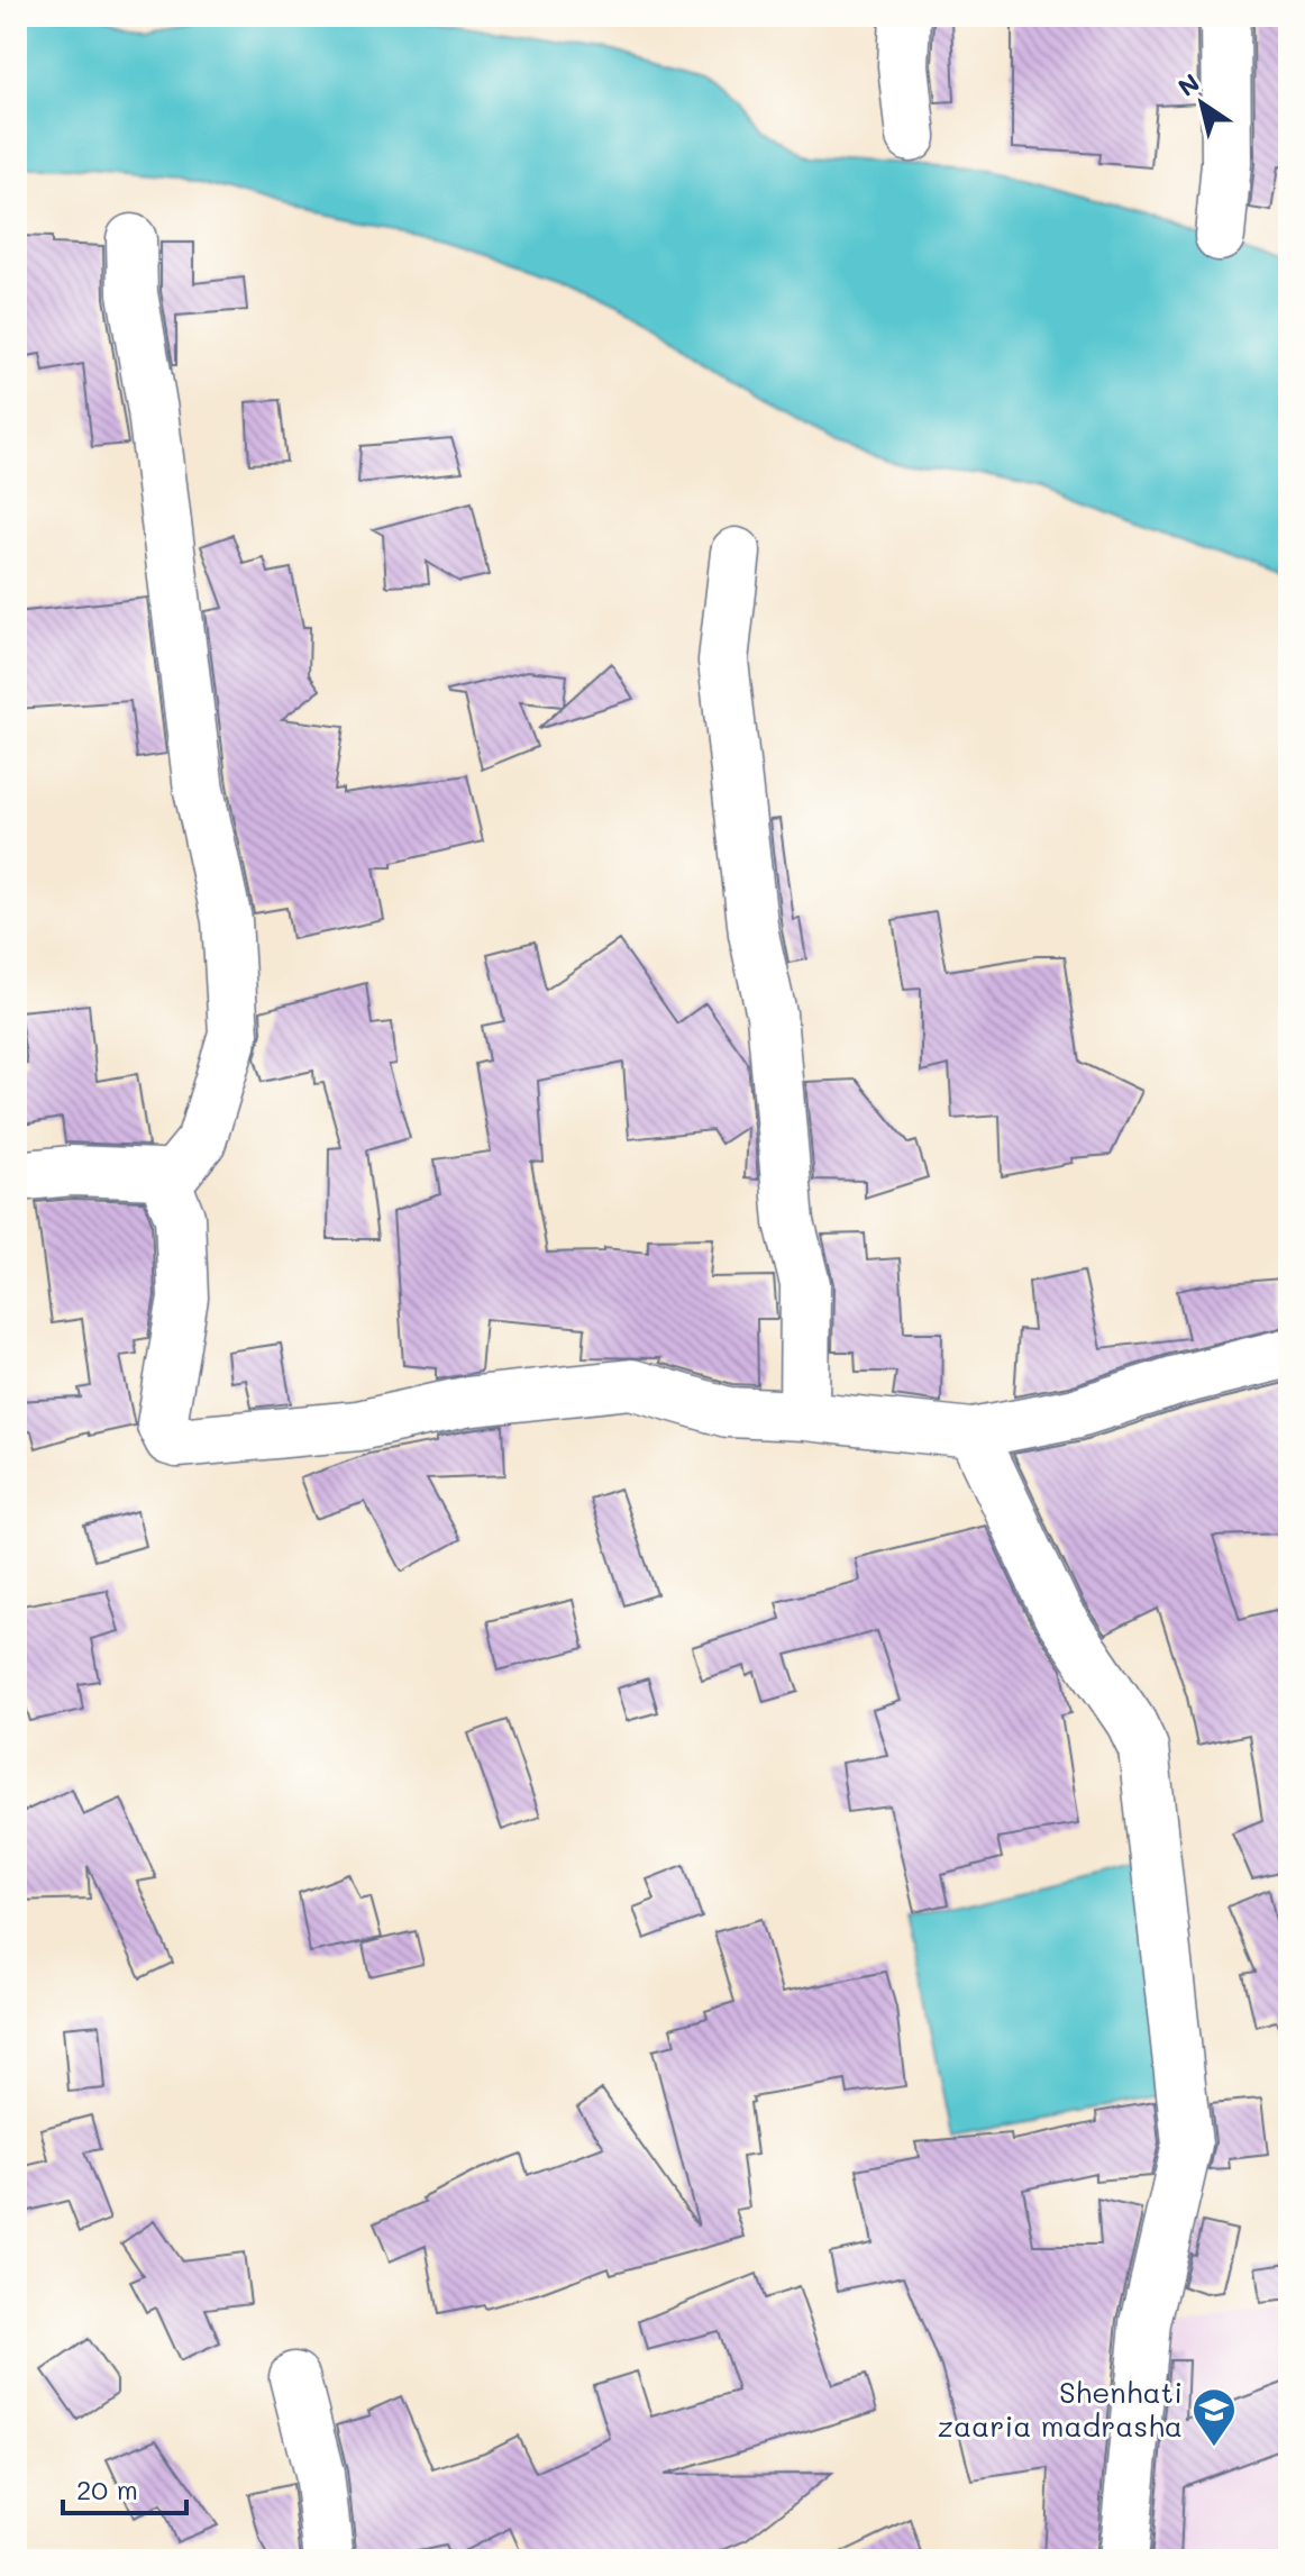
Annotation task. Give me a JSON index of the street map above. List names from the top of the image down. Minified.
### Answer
{"places":{"school or university":["Shenhati zaaria madrasha"]},"scale_bar":"20 m","north":"top left"}
